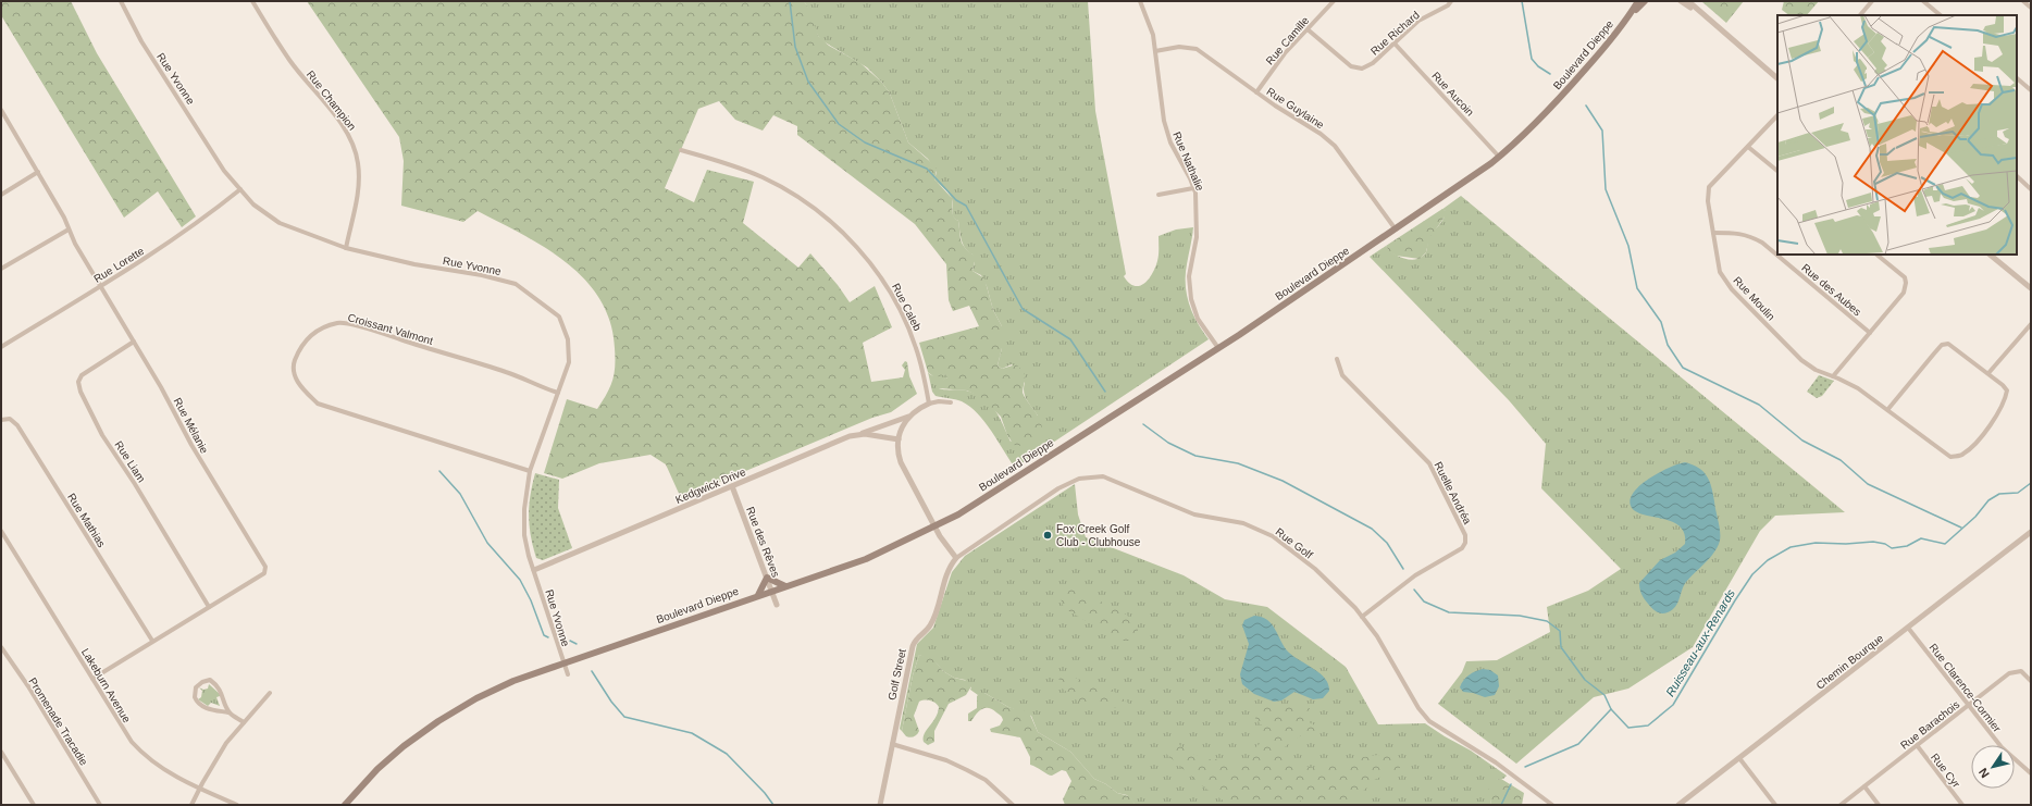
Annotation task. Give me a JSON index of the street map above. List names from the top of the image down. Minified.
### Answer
{"streets":{"main road":["Boulevard Dieppe"],"street":["Rue Richard","Rue Camille","Rue Yvonne","Rue Aucoin","Rue Champion","Rue Guylaine","Rue Nathalie","Rue Lorette","Rue des Aubes","Rue Moulin","Rue Caleb","Croissant Valmont","Rue Mélanie","Rue Liam","Kedgwick Drive","Ruelle Andréa","Rue Mathias","Rue des Rêves","Rue Golf","Chemin Bourque","Golf Street","Lakeburn Avenue","Rue Clarence-Cormier","Promenade Tracadie","Rue Barachois","Rue Cyr"]},"crossings":[["Rue Richard","Rue Camille"],["Rue Richard","Rue Aucoin"],["Rue Camille","Rue Guylaine"],["Boulevard Dieppe","Rue Yvonne"],["Boulevard Dieppe","Rue Aucoin"],["Boulevard Dieppe","Rue Guylaine"],["Boulevard Dieppe","Rue Nathalie"],["Boulevard Dieppe","Rue des Rêves"],["Rue Yvonne","Rue Champion"],["Rue Yvonne","Rue Lorette"],["Rue Yvonne","Croissant Valmont"],["Rue Yvonne","Kedgwick Drive"],["Rue Guylaine","Rue Nathalie"],["Rue Lorette","Rue Mélanie"],["Rue des Aubes","Rue Moulin"],["Rue Mélanie","Rue Liam"],["Rue Mélanie","Rue Mathias"],["Rue Mélanie","Lakeburn Avenue"],["Kedgwick Drive","Rue des Rêves"],["Ruelle Andréa","Rue Golf"],["Rue Golf","Golf Street"],["Chemin Bourque","Rue Clarence-Cormier"],["Rue Clarence-Cormier","Rue Barachois"],["Rue Barachois","Rue Cyr"]],"water":["Ruisseau-aux-Renards"],"places":["Fox Creek Golf Club - Clubhouse"],"north":"bottom left"}
